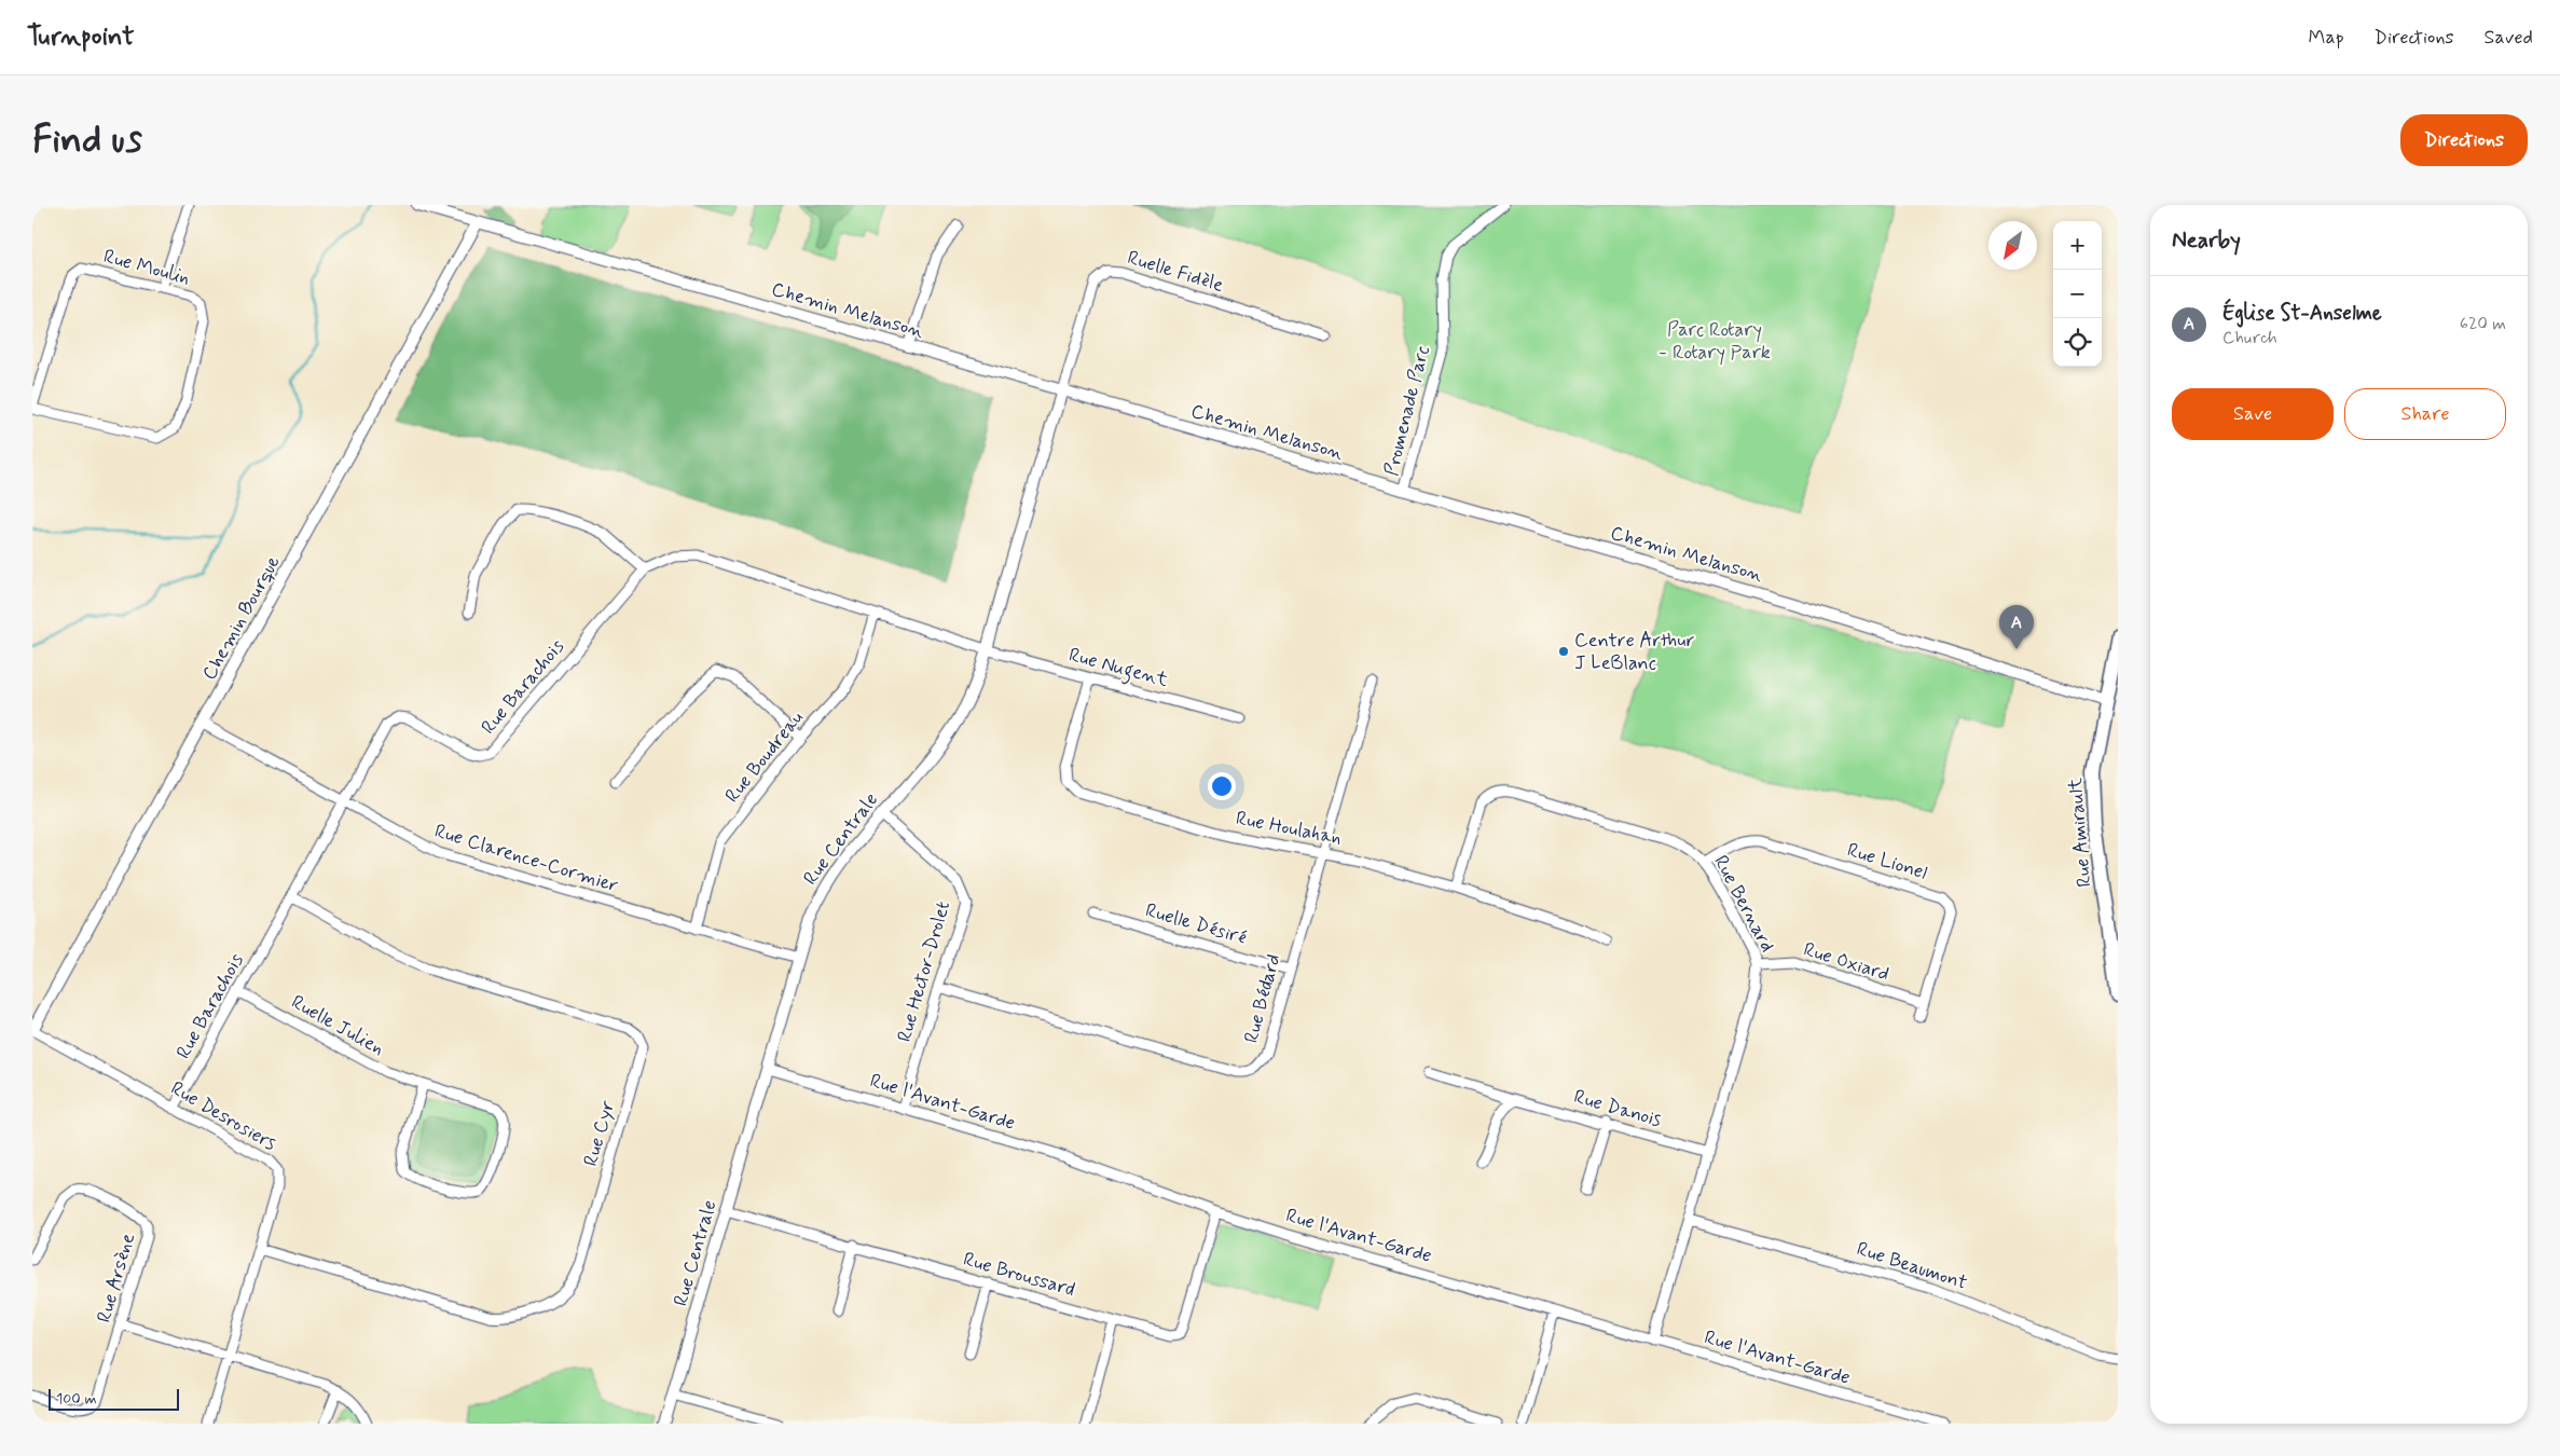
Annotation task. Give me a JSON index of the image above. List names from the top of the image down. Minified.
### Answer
{"streets":{"main road":["Rue Amirault"],"street":["Rue Moulin","Ruelle Fidèle","Chemin Melanson","Promenade Parc","Chemin Bourque","Rue Nugent","Rue Barachois","Rue Boudreau","Rue Houlahan","Rue Centrale","Rue Clarence-Cormier","Rue Lionel","Rue Bernard","Ruelle Désiré","Rue Oxiard","Rue Hector-Drolet","Rue Bédard","Ruelle Julien","Rue l'Avant-Garde","Rue Danois","Rue Desrosiers","Rue Cyr","Rue Beaumont","Rue Broussard","Rue Arsène"]},"crossings":[["Ruelle Fidèle","Chemin Melanson"],["Ruelle Fidèle","Rue Centrale"],["Chemin Melanson","Promenade Parc"],["Chemin Melanson","Chemin Bourque"],["Chemin Melanson","Rue Amirault"],["Chemin Melanson","Rue Centrale"],["Chemin Bourque","Rue Clarence-Cormier"],["Chemin Bourque","Rue Desrosiers"],["Rue Nugent","Rue Barachois"],["Rue Nugent","Rue Houlahan"],["Rue Nugent","Rue Centrale"],["Rue Barachois","Rue Boudreau"],["Rue Barachois","Rue Centrale"],["Rue Barachois","Rue Clarence-Cormier"],["Rue Barachois","Ruelle Julien"],["Rue Barachois","Rue Desrosiers"],["Rue Barachois","Rue Cyr"],["Rue Boudreau","Rue Clarence-Cormier"],["Rue Houlahan","Rue Bernard"],["Rue Houlahan","Rue Bédard"],["Rue Centrale","Rue Clarence-Cormier"],["Rue Centrale","Rue Hector-Drolet"],["Rue Centrale","Rue l'Avant-Garde"],["Rue Centrale","Rue Broussard"],["Rue Lionel","Rue Bernard"],["Rue Lionel","Rue Oxiard"],["Rue Bernard","Rue Oxiard"],["Rue Bernard","Rue l'Avant-Garde"],["Rue Bernard","Rue Danois"],["Rue Bernard","Rue Beaumont"],["Ruelle Désiré","Rue Bédard"],["Rue Hector-Drolet","Rue Bédard"],["Rue Hector-Drolet","Rue l'Avant-Garde"],["Rue l'Avant-Garde","Rue Broussard"],["Rue Desrosiers","Rue Cyr"]],"parks":["Parc Rotary - Rotary Park"],"places":["Centre Arthur J LeBlanc"],"scale_bar":"100 m","north":"bottom left","page":{"header":"Turnpoint","nav":["Map","Directions","Saved"],"buttons":["Directions",["Save","Share"]],"title":"Find us","heading":"Nearby","map_buttons":["+","−"],"list":[{"mark":"A","name":"Église St-Anselme","note":"Church","value":"620 m"}],"pins":"A","scale":"100 m"}}
